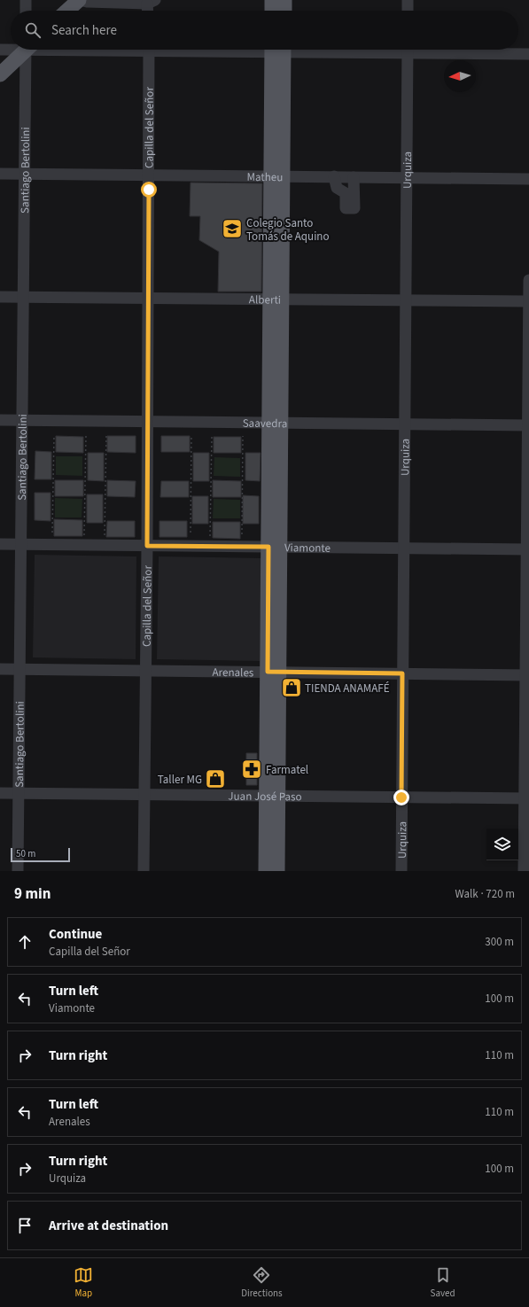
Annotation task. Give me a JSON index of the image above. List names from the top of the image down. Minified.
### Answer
{"streets":{"street":["Capilla del Señor","Santiago Bertolini","Urquiza","Matheu","Alberti","Saavedra","Viamonte","Arenales","Juan José Paso"]},"crossings":[["Capilla del Señor","Matheu"],["Capilla del Señor","Alberti"],["Capilla del Señor","Saavedra"],["Capilla del Señor","Viamonte"],["Capilla del Señor","Arenales"],["Capilla del Señor","Juan José Paso"],["Santiago Bertolini","Matheu"],["Santiago Bertolini","Alberti"],["Santiago Bertolini","Saavedra"],["Santiago Bertolini","Viamonte"],["Santiago Bertolini","Arenales"],["Santiago Bertolini","Juan José Paso"],["Urquiza","Matheu"],["Urquiza","Alberti"],["Urquiza","Saavedra"],["Urquiza","Viamonte"],["Urquiza","Arenales"],["Urquiza","Juan José Paso"]],"places":{"school or university":["Colegio Santo Tomás de Aquino"],"shop":["TIENDA ANAMAFÉ","Taller MG"],"pharmacy":["Farmatel"]},"scale_bar":"50 m","north":"left","page":{"search":"Search here","scale":"50 m","heading":["9 min","Walk · 720 m"],"list":[["Continue","Capilla del Señor","300 m"],["Turn left","Viamonte","100 m"],["Turn right","110 m"],["Turn left","Arenales","110 m"],["Turn right","Urquiza","100 m"],"Arrive at destination"],"nav":["Map","Directions","Saved"]}}
